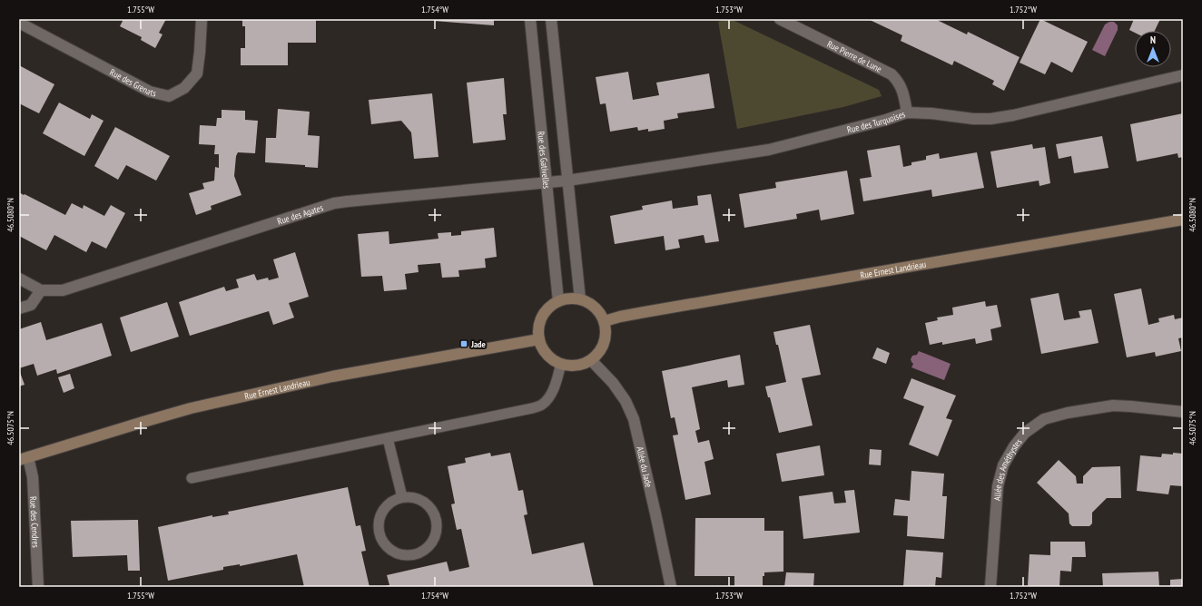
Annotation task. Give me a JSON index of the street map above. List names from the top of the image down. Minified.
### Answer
{"streets":{"street":["Rue Pierre de Lune","Rue des Grenats","Rue des Turquoises","Rue des Gativelles","Rue des Agates","Rue Ernest Landrieau","Allée du Jade","Allée des Améthystes","Rue des Cendres"]},"crossings":[["Rue Pierre de Lune","Rue des Turquoises"],["Rue des Turquoises","Rue des Agates"],["Rue des Gativelles","Rue des Agates"],["Rue des Gativelles","Rue Ernest Landrieau"],["Rue des Gativelles","Allée du Jade"],["Rue Ernest Landrieau","Allée du Jade"],["Rue Ernest Landrieau","Rue des Cendres"]],"places":{"transit":["Jade"]},"north":"top","coordinates":["1.755°W","1.754°W","1.753°W","1.752°W","46.5080°N","46.5075°N"]}
